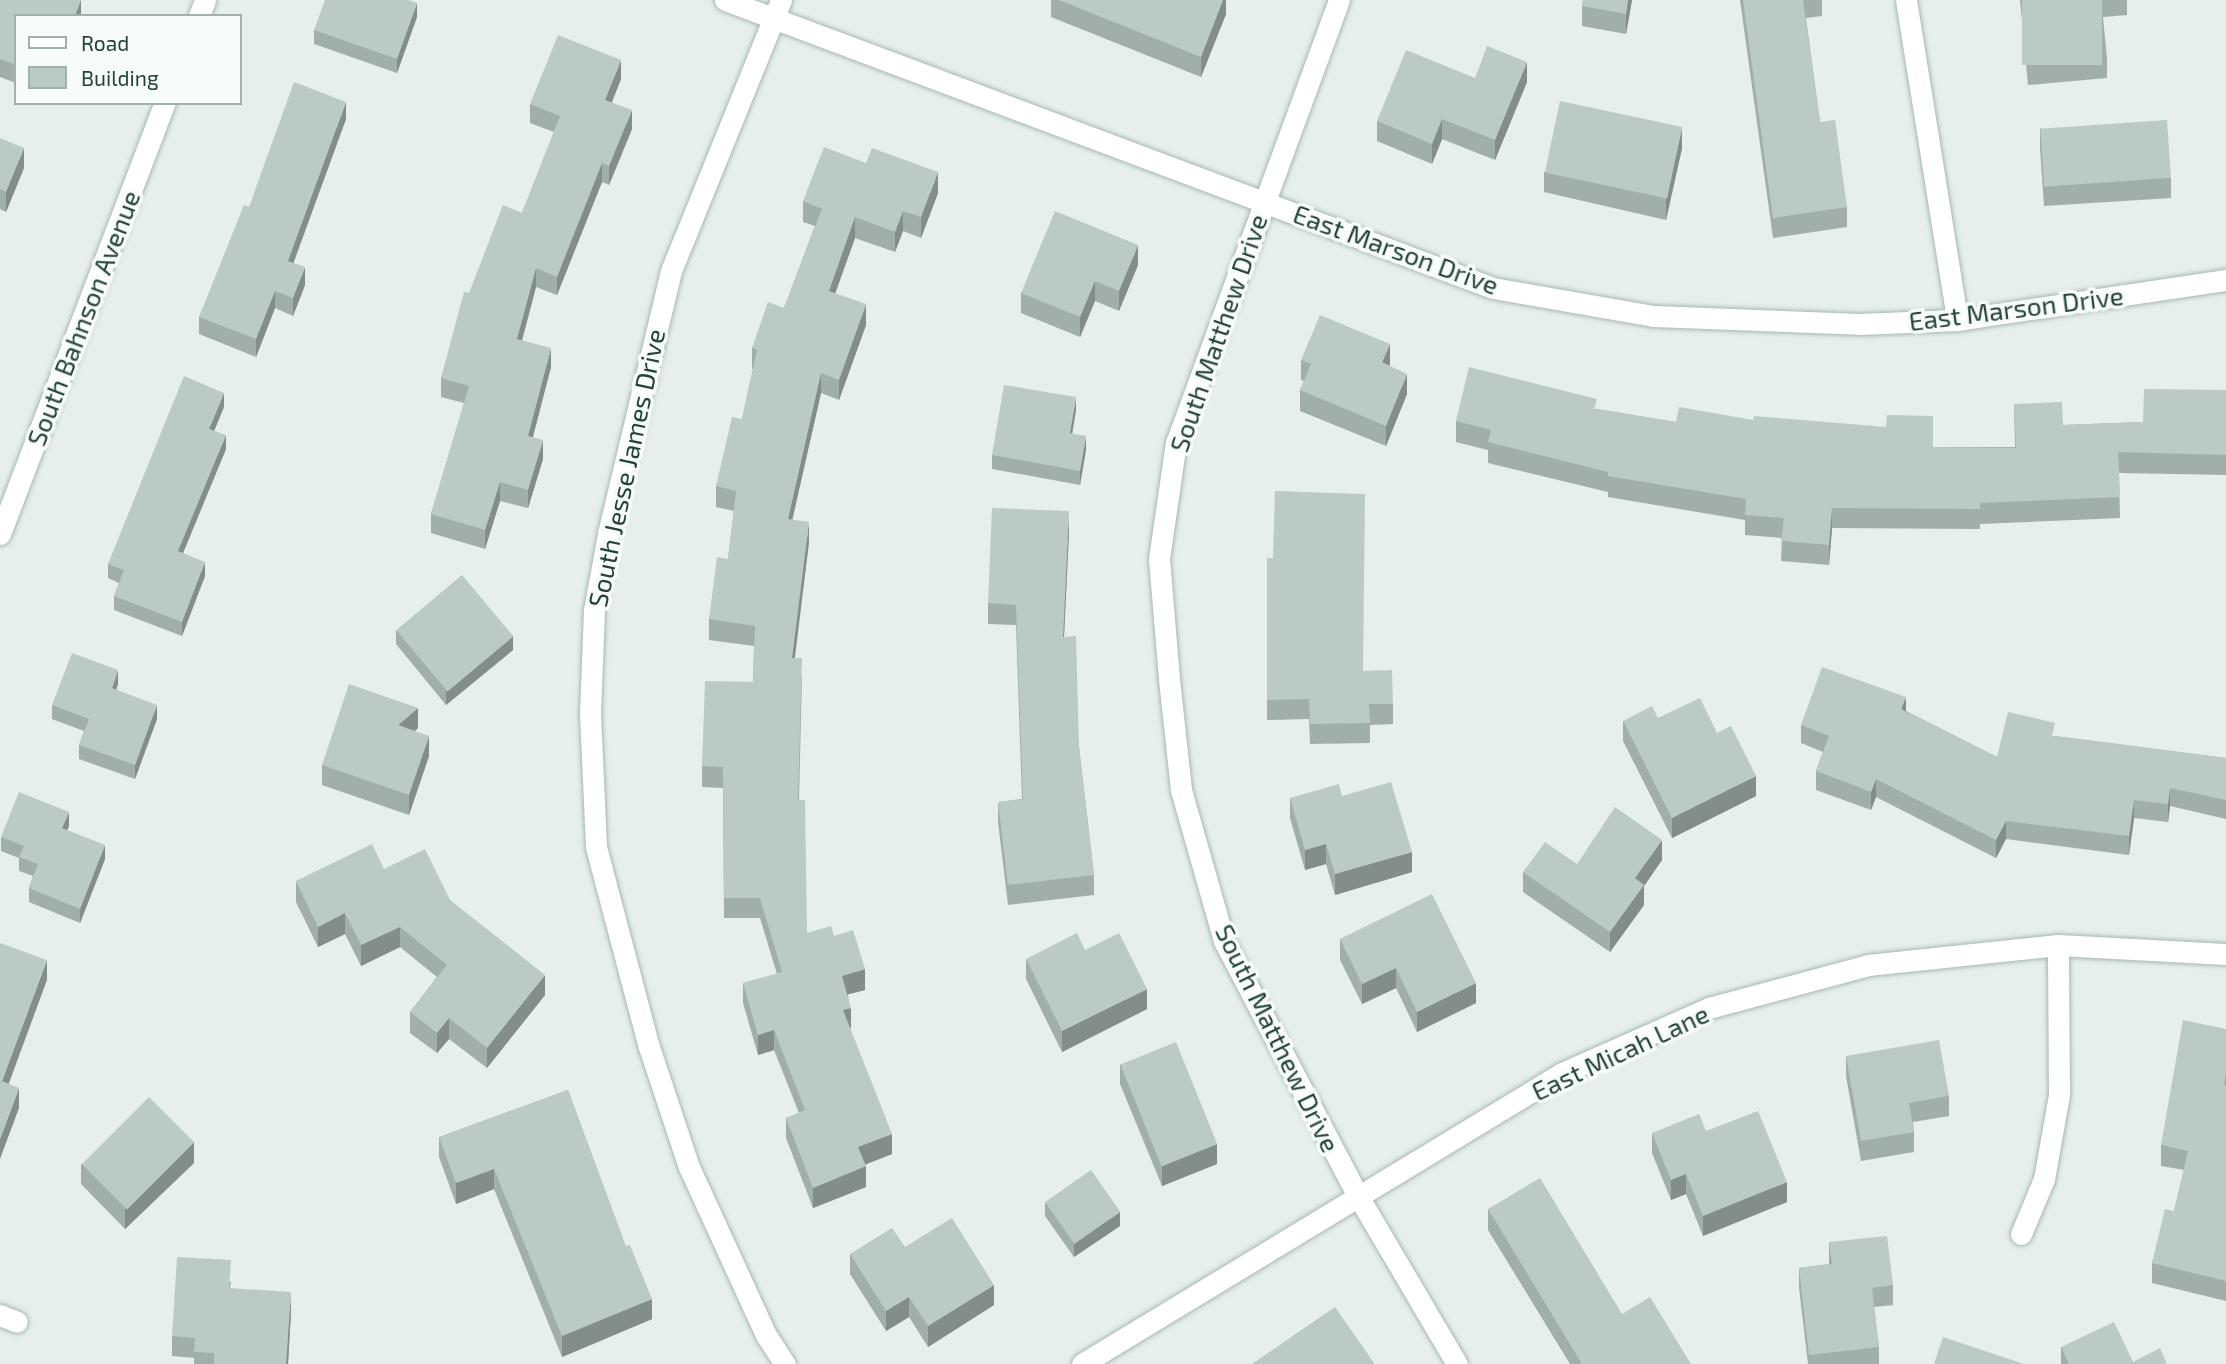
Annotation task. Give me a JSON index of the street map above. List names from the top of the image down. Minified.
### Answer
{"streets":{"street":["East Marson Drive","South Bahnson Avenue","South Matthew Drive","South Jesse James Drive","East Micah Lane"]},"crossings":[["East Marson Drive","South Matthew Drive"],["East Marson Drive","South Jesse James Drive"],["South Matthew Drive","East Micah Lane"]],"legend":["Road","Building"]}
